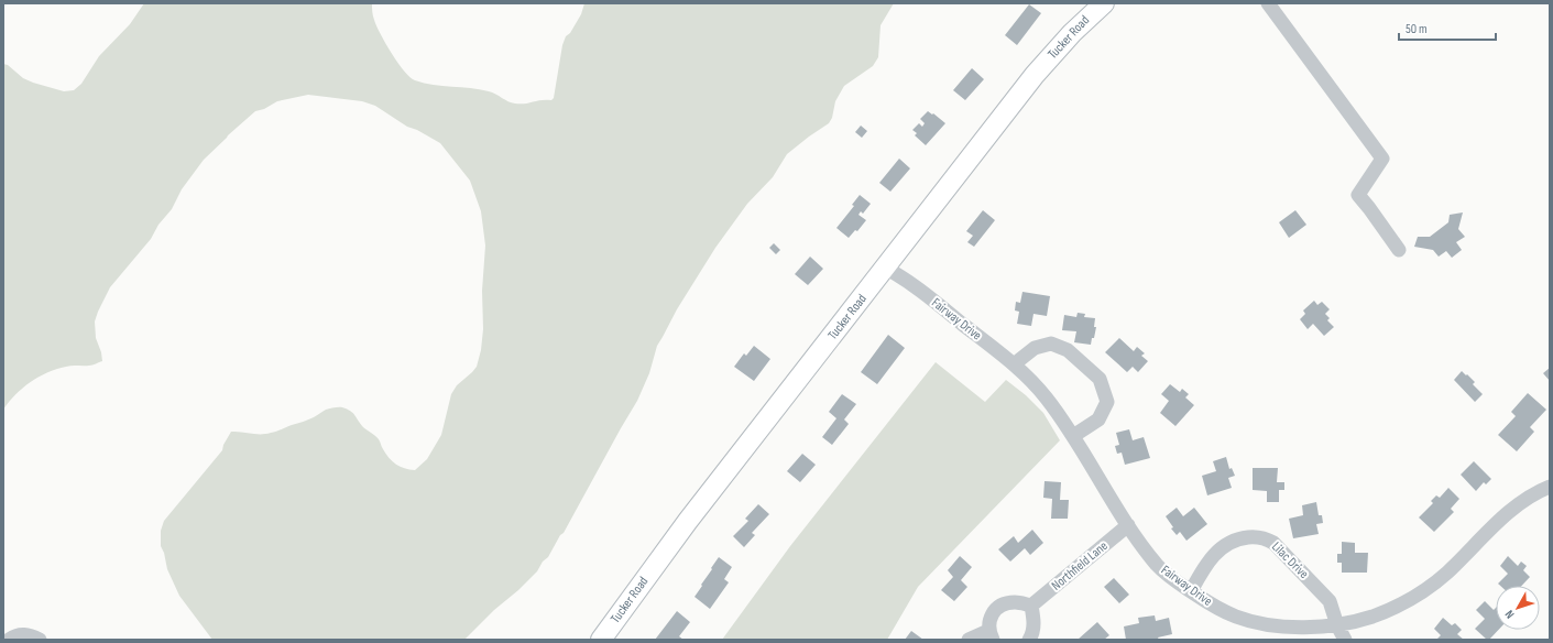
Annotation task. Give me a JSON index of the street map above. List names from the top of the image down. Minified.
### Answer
{"streets":{"main road":["Tucker Road"],"street":["Fairway Drive","Lilac Drive","Northfield Lane"]},"crossings":[["Tucker Road","Fairway Drive"],["Fairway Drive","Lilac Drive"],["Fairway Drive","Northfield Lane"]],"scale_bar":"50 m","north":"bottom left"}
